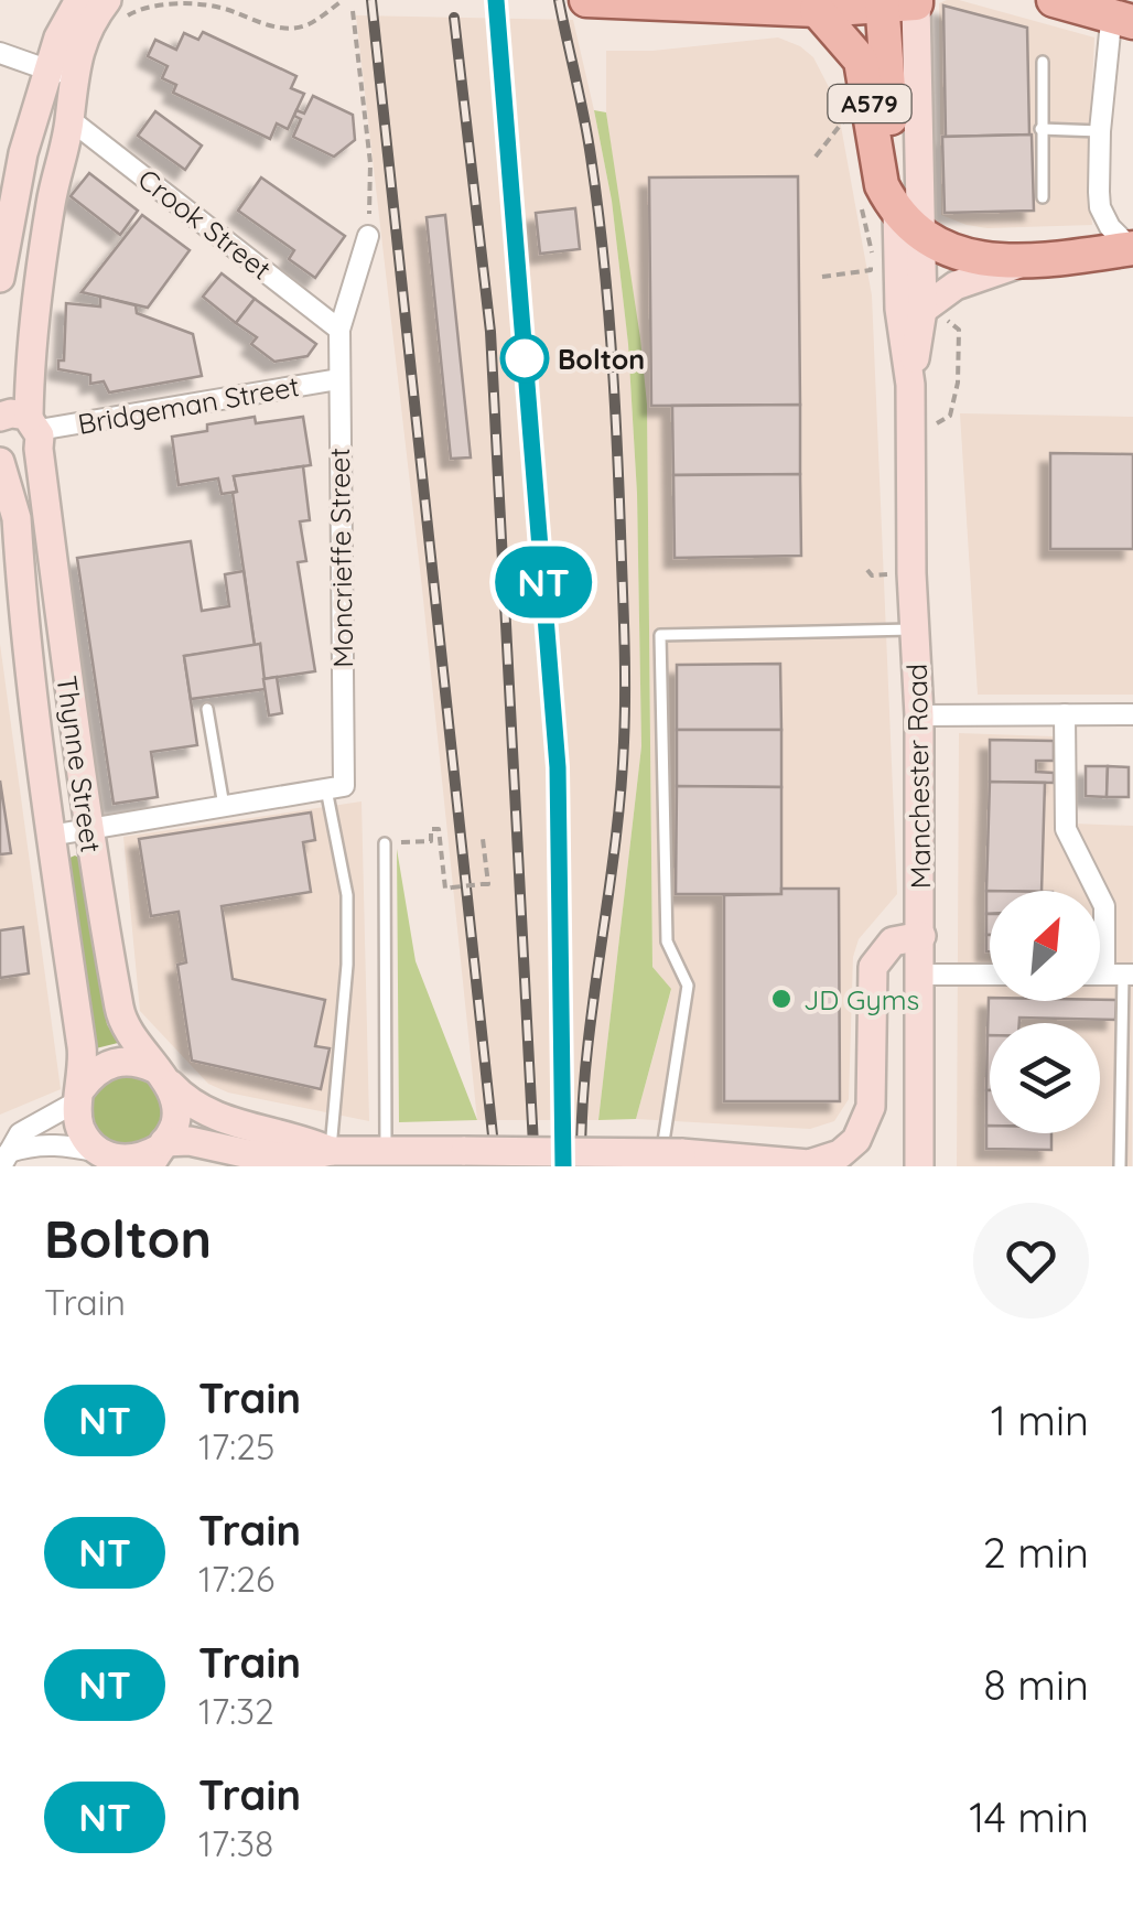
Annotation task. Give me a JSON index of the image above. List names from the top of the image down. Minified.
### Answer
{"streets":{"main road":["A579","Manchester Road"],"street":["Crook Street","Bridgeman Street","Moncrieffe Street","Thynne Street"]},"crossings":[["A579","Manchester Road"],["Crook Street","Moncrieffe Street"],["Crook Street","Thynne Street"],["Bridgeman Street","Moncrieffe Street"],["Bridgeman Street","Thynne Street"]],"places":["Bolton","JD Gyms"],"north":"top right","page":{"on_map":"NT","heading":["Bolton","Train"],"list":[{"mark":"NT","name":"Train","note":"17:25","value":"1 min"},{"mark":"NT","name":"Train","note":"17:26","value":"2 min"},{"mark":"NT","name":"Train","note":"17:32","value":"8 min"},{"mark":"NT","name":"Train","note":"17:38","value":"14 min"}]}}
